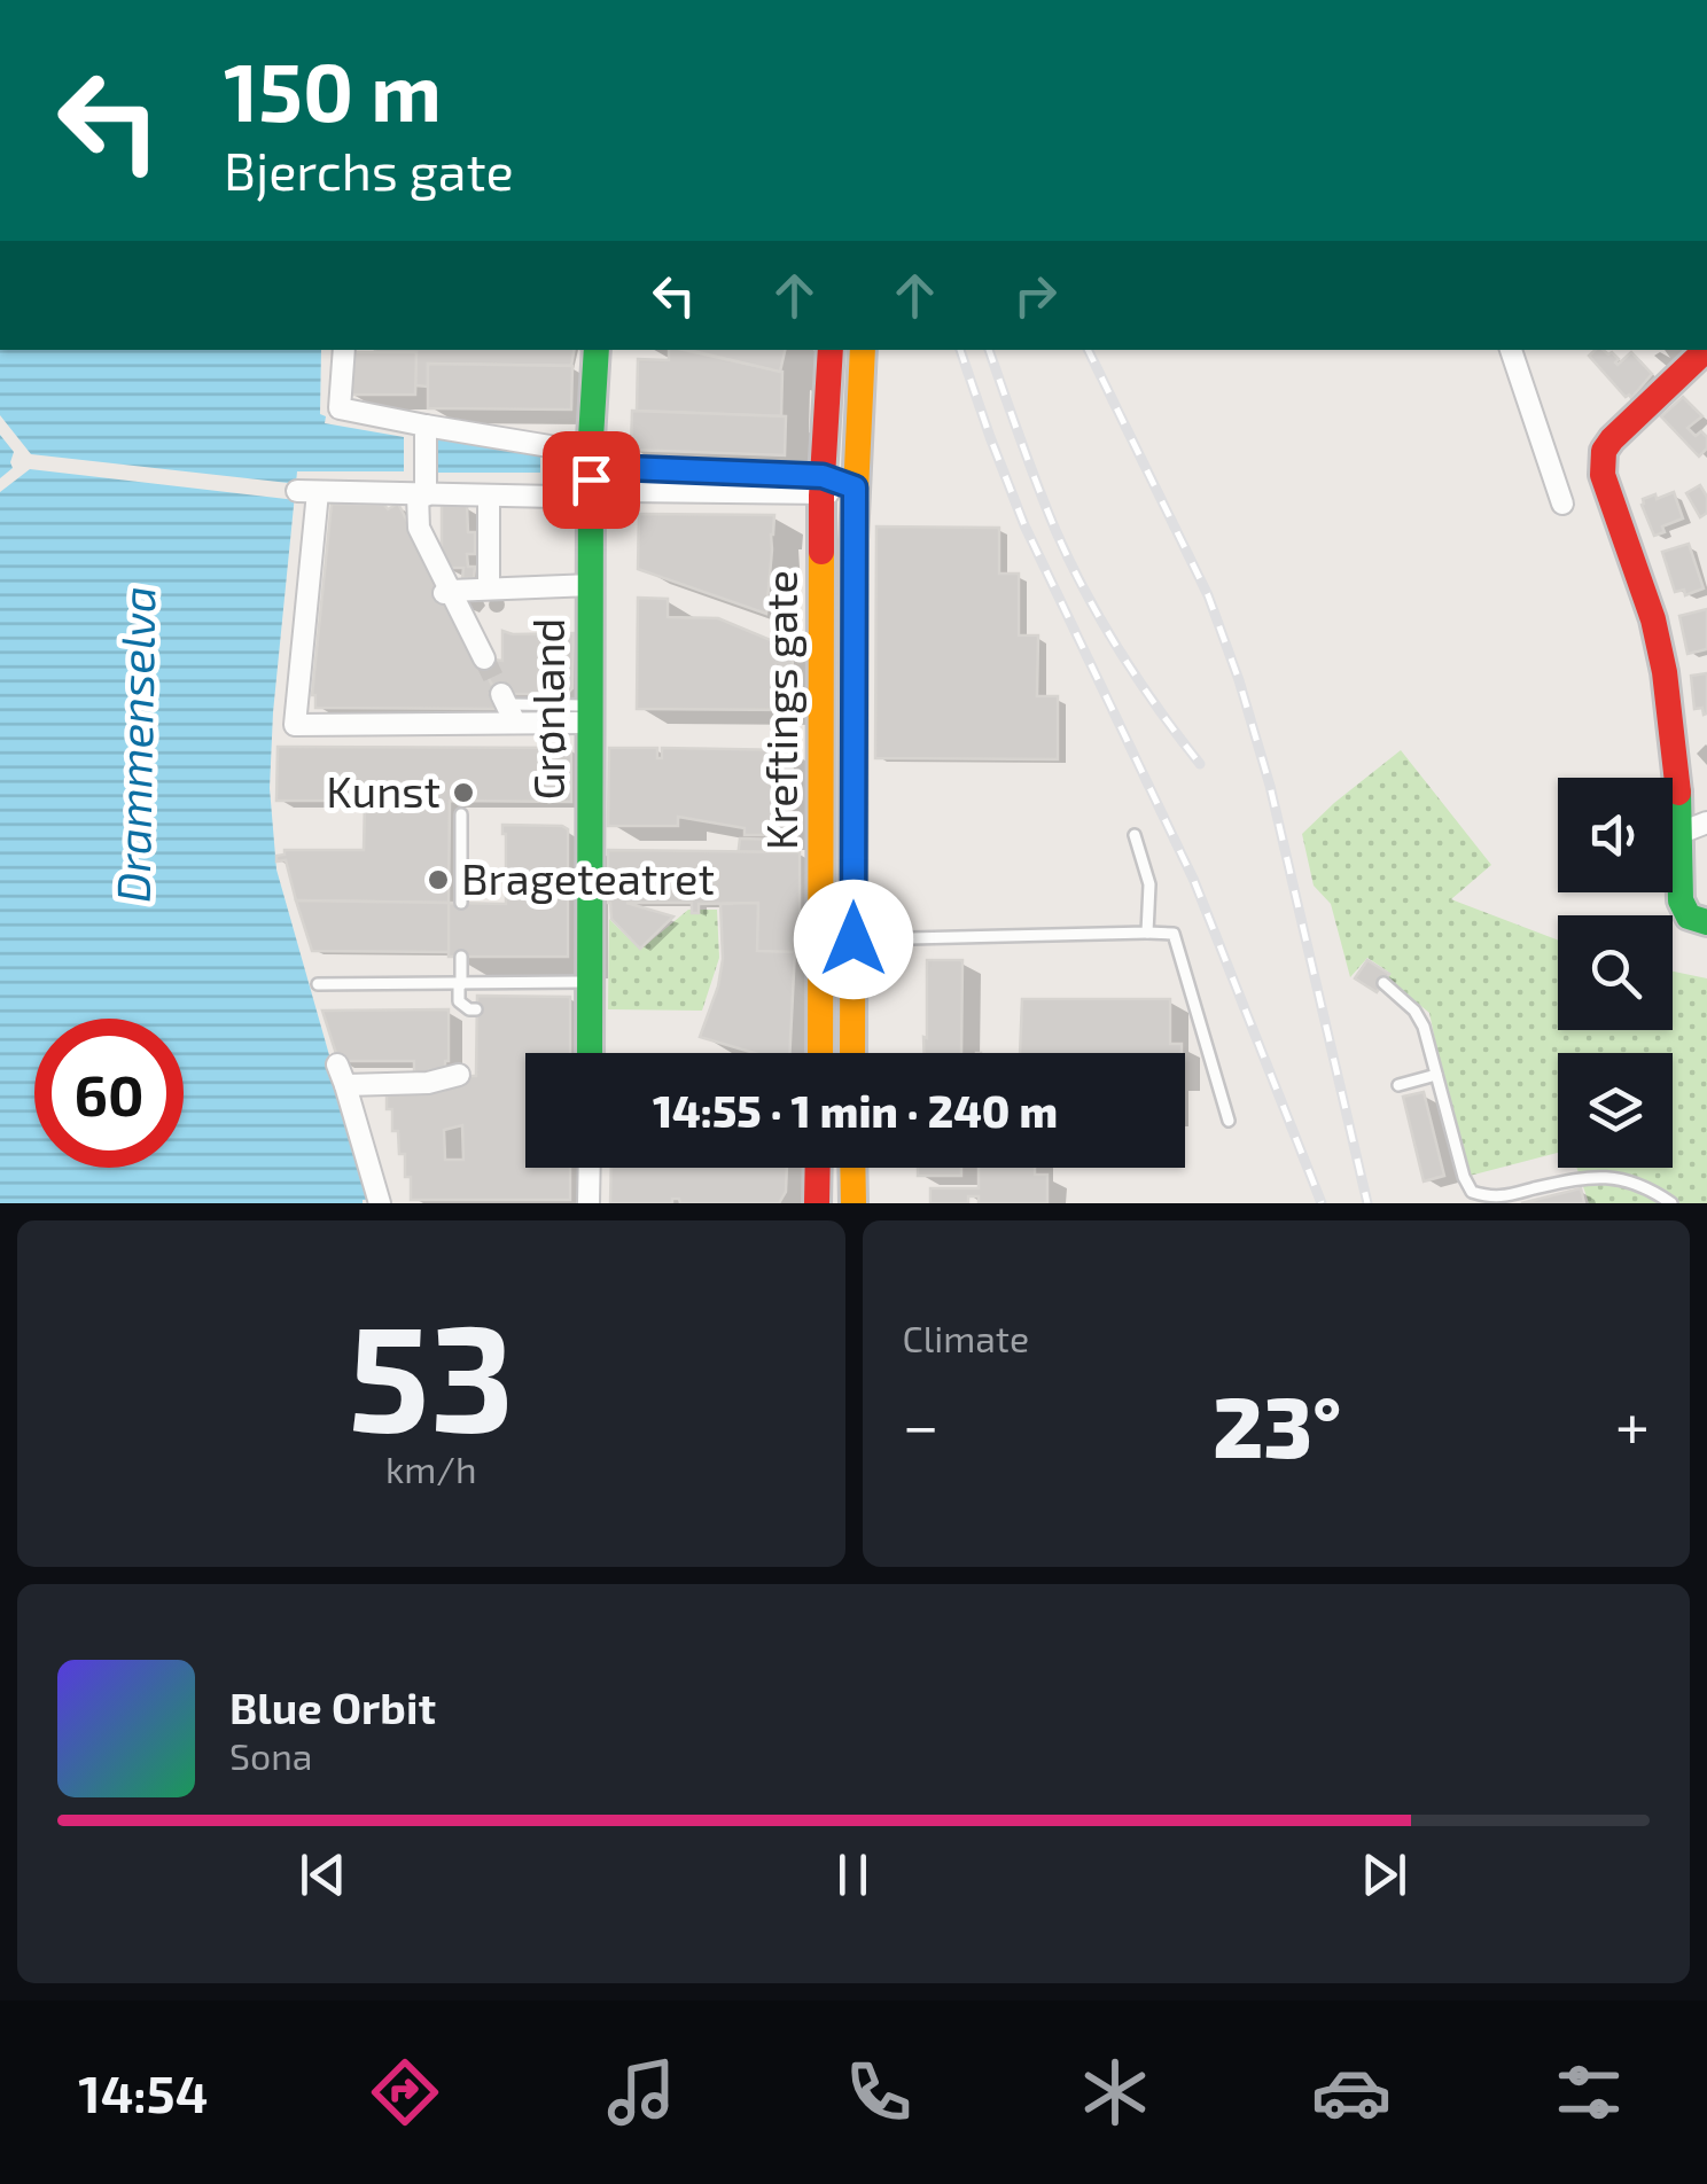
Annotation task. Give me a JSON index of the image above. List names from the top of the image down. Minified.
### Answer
{"streets":{"main road":["Grønland","Kreftings gate"]},"water":["Drammenselva"],"places":["Kunst","Brageteatret"],"page":{"turn":["150 m","Bjerchs gate"],"limit":"60","trip":"14:55 · 1 min · 240 m","tile":[["53","km/h"],"Climate"],"heat":["−","23°","+"],"song":["Blue Orbit","Sona"],"tabs":"14:54"}}
